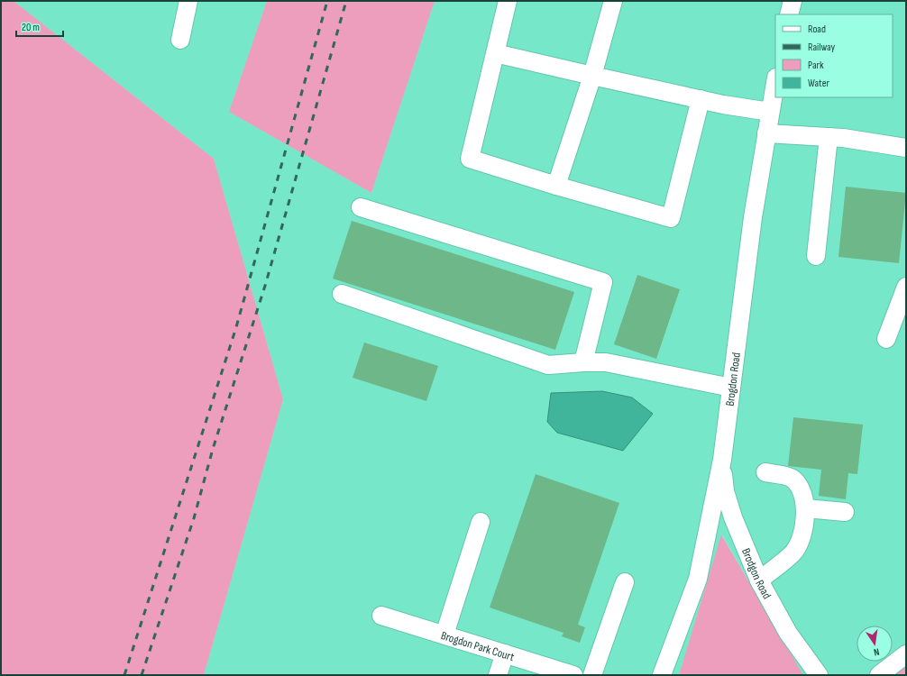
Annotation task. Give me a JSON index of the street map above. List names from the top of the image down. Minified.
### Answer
{"streets":{"street":["Brogdon Road","Brodgon Road","Brogdon Park Court"]},"crossings":[["Brogdon Road","Brodgon Road"]],"legend":["Road","Railway","Park","Water"],"scale_bar":"20 m","north":"bottom"}
